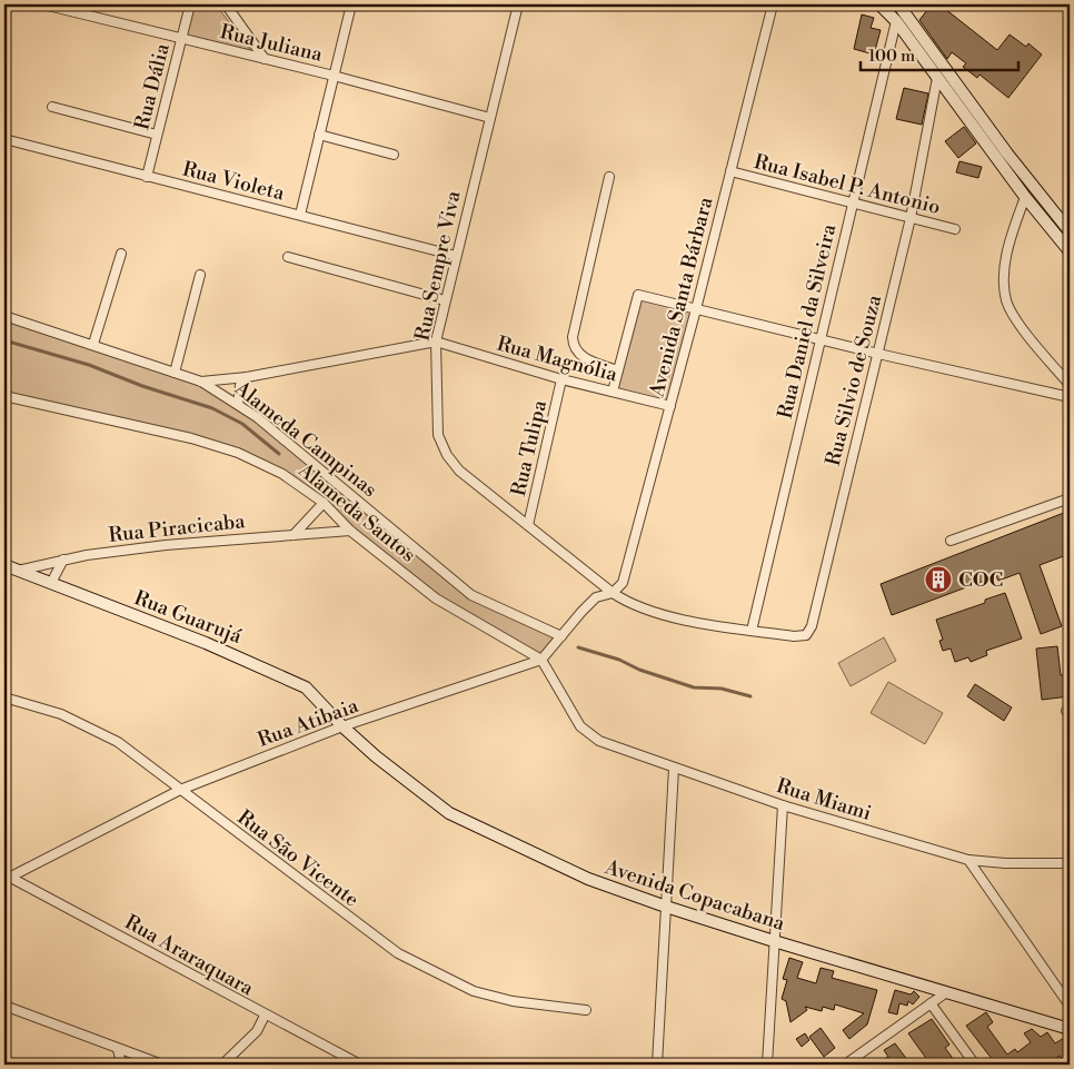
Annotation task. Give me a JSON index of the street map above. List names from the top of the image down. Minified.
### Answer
{"streets":{"street":["Rua Juliana","Rua Dália","Rua Violeta","Rua Isabel P. Antonio","Rua Sempre Viva","Avenida Santa Bárbara","Rua Daniel da Silveira","Rua Magnólia","Rua Silvio de Souza","Alameda Campinas","Rua Tulipa","Alameda Santos","Rua Piracicaba","Rua Guarujá","Rua Atibaia","Rua Miami","Rua São Vicente","Avenida Copacabana","Rua Araraquara"]},"crossings":[["Rua Juliana","Rua Dália"],["Rua Juliana","Rua Sempre Viva"],["Rua Dália","Rua Violeta"],["Rua Violeta","Rua Sempre Viva"],["Rua Isabel P. Antonio","Avenida Santa Bárbara"],["Rua Isabel P. Antonio","Rua Daniel da Silveira"],["Rua Isabel P. Antonio","Rua Silvio de Souza"],["Rua Sempre Viva","Avenida Santa Bárbara"],["Rua Sempre Viva","Rua Daniel da Silveira"],["Rua Sempre Viva","Rua Magnólia"],["Rua Sempre Viva","Rua Silvio de Souza"],["Rua Sempre Viva","Rua Tulipa"],["Avenida Santa Bárbara","Rua Magnólia"],["Rua Daniel da Silveira","Rua Silvio de Souza"],["Rua Magnólia","Rua Tulipa"],["Alameda Santos","Rua Piracicaba"],["Alameda Santos","Rua Atibaia"],["Alameda Santos","Rua Miami"],["Rua Piracicaba","Rua Guarujá"],["Rua Guarujá","Rua Atibaia"],["Rua Guarujá","Avenida Copacabana"],["Rua Atibaia","Rua Miami"],["Rua Atibaia","Rua São Vicente"],["Rua Atibaia","Avenida Copacabana"],["Rua Atibaia","Rua Araraquara"]],"places":{"building":["COC"]},"scale_bar":"100 m"}
